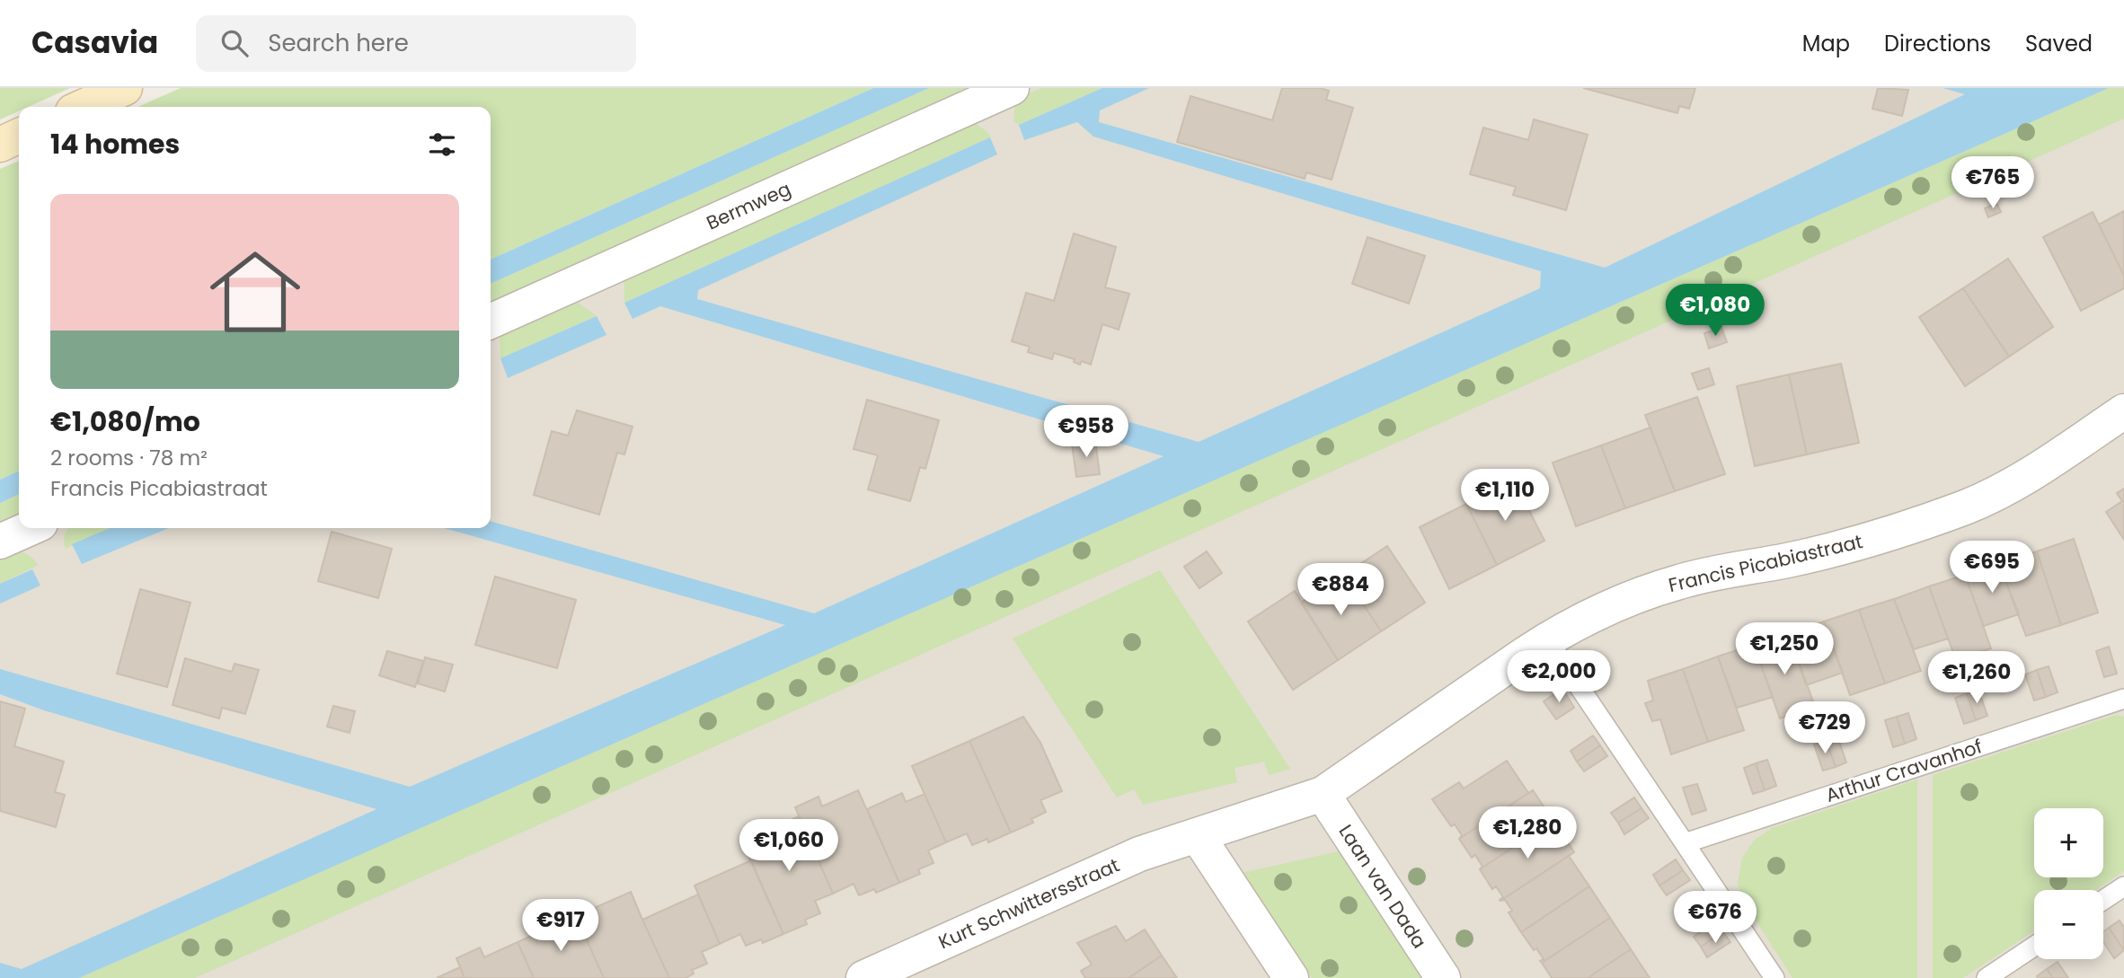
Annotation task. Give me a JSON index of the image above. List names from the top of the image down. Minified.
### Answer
{"streets":{"street":["Bermweg","Francis Picabiastraat","Laan van Dada","Kurt Schwittersstraat"],"lane":["Arthur Cravanhof"]},"crossings":[["Francis Picabiastraat","Laan van Dada"],["Francis Picabiastraat","Kurt Schwittersstraat"],["Laan van Dada","Kurt Schwittersstraat"]],"page":{"header":"Casavia","search":"Search here","nav":["Map","Directions","Saved"],"heading":"14 homes","price":["€765","€1,080","€958","€1,110","€695","€884","€1,250","€2,000","€1,260","€729","€1,280","€1,060","€676","€917"],"list":[{"name":"€1,080/mo","note":"2 rooms · 78 m² · Francis Picabiastraat"}],"map_buttons":["+","−"]}}
